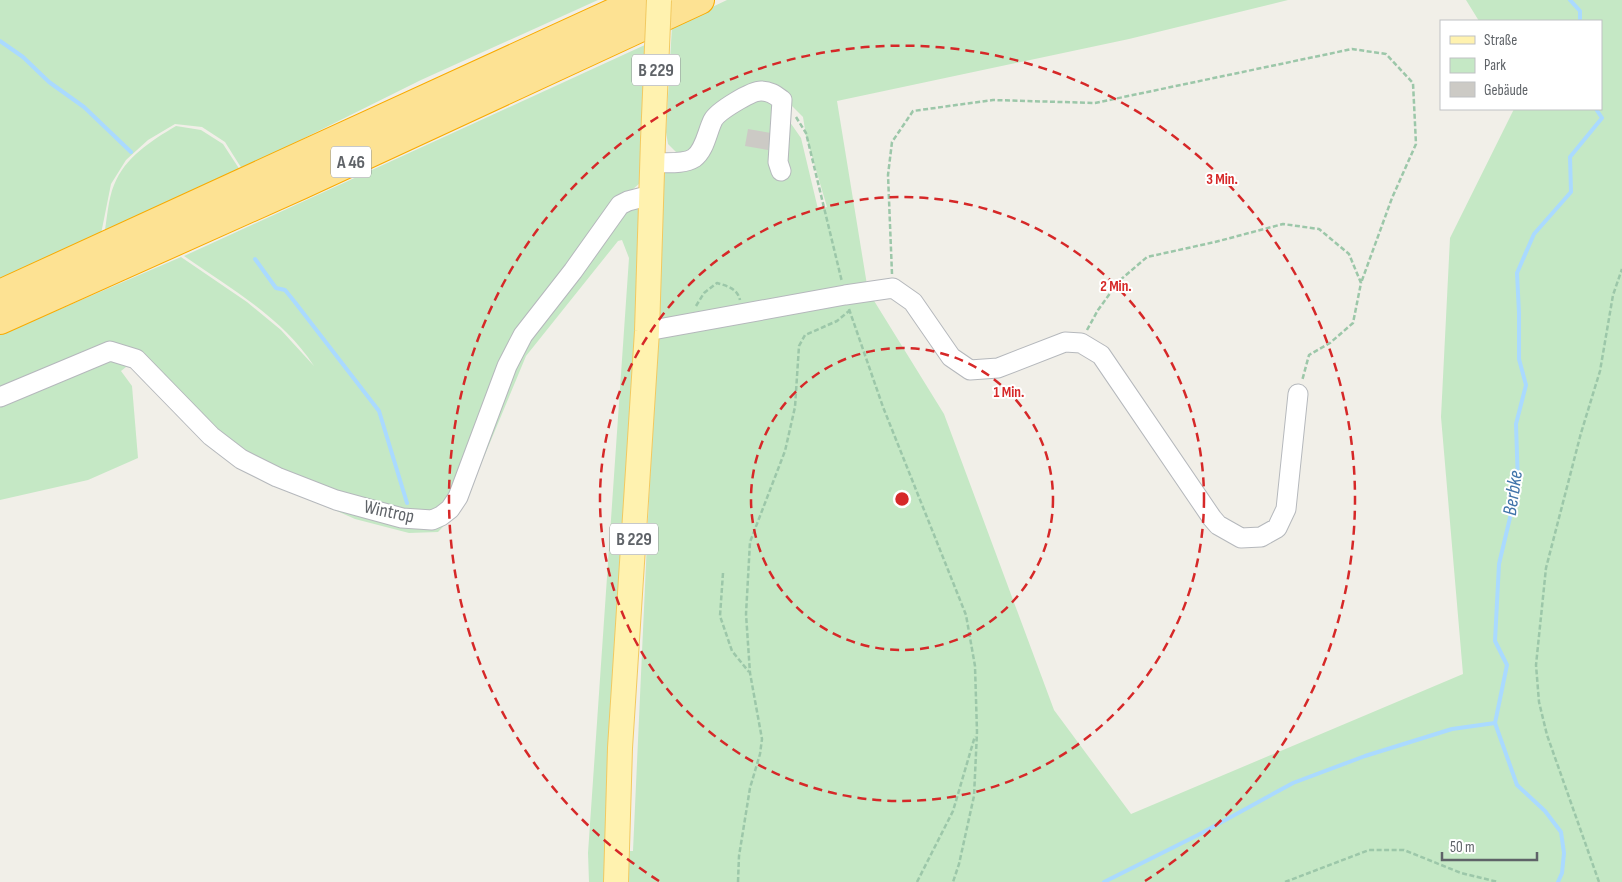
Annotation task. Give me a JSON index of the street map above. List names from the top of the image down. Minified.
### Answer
{"streets":{"highway":["A 46"],"main road":["B 229"],"street":["Wintrop"]},"crossings":[["B 229","Wintrop"]],"water":["Berbke"],"legend":["Straße","Park","Gebäude"],"scale_bar":"50 m","rings":["3 Min.","2 Min.","1 Min."]}
